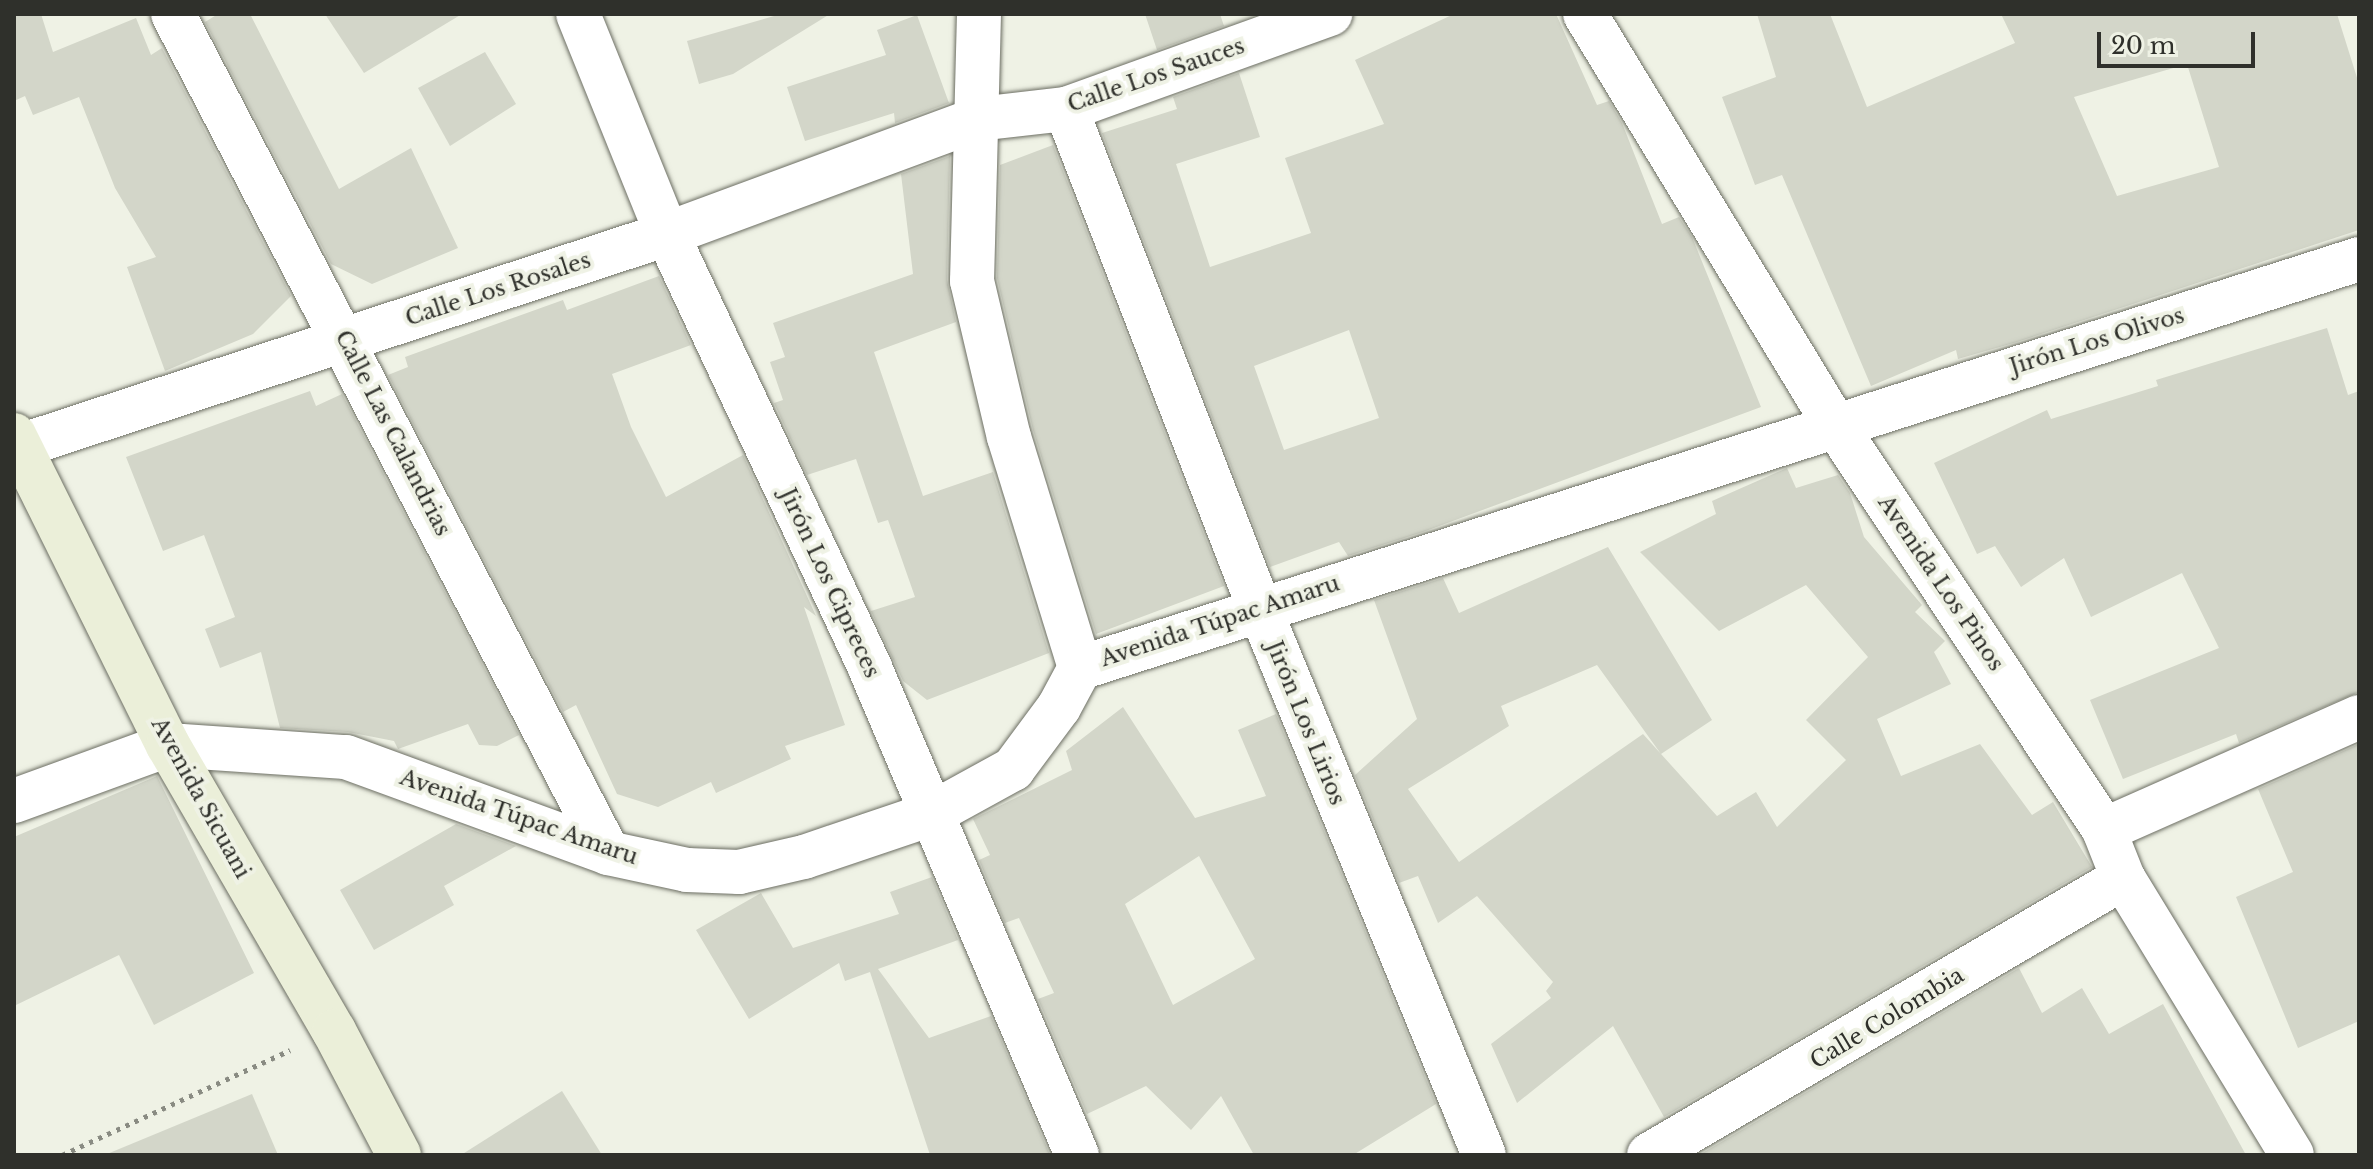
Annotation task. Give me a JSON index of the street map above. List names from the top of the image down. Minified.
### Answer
{"streets":{"street":["Calle Los Sauces","Calle Los Rosales","Jirón Los Olivos","Calle Las Calandrias","Jirón Los Cipreces","Avenida Los Pinos","Avenida Túpac Amaru","Jirón Los Lirios","Avenida Sicuani","Calle Colombia"]},"crossings":[["Calle Los Sauces","Calle Los Rosales"],["Calle Los Sauces","Jirón Los Lirios"],["Calle Los Rosales","Calle Las Calandrias"],["Calle Los Rosales","Jirón Los Cipreces"],["Calle Los Rosales","Avenida Sicuani"],["Jirón Los Olivos","Avenida Los Pinos"],["Jirón Los Olivos","Avenida Túpac Amaru"],["Calle Las Calandrias","Avenida Túpac Amaru"],["Jirón Los Cipreces","Avenida Túpac Amaru"],["Avenida Los Pinos","Avenida Túpac Amaru"],["Avenida Los Pinos","Calle Colombia"],["Avenida Túpac Amaru","Jirón Los Lirios"],["Avenida Túpac Amaru","Avenida Sicuani"]],"scale_bar":"20 m"}
